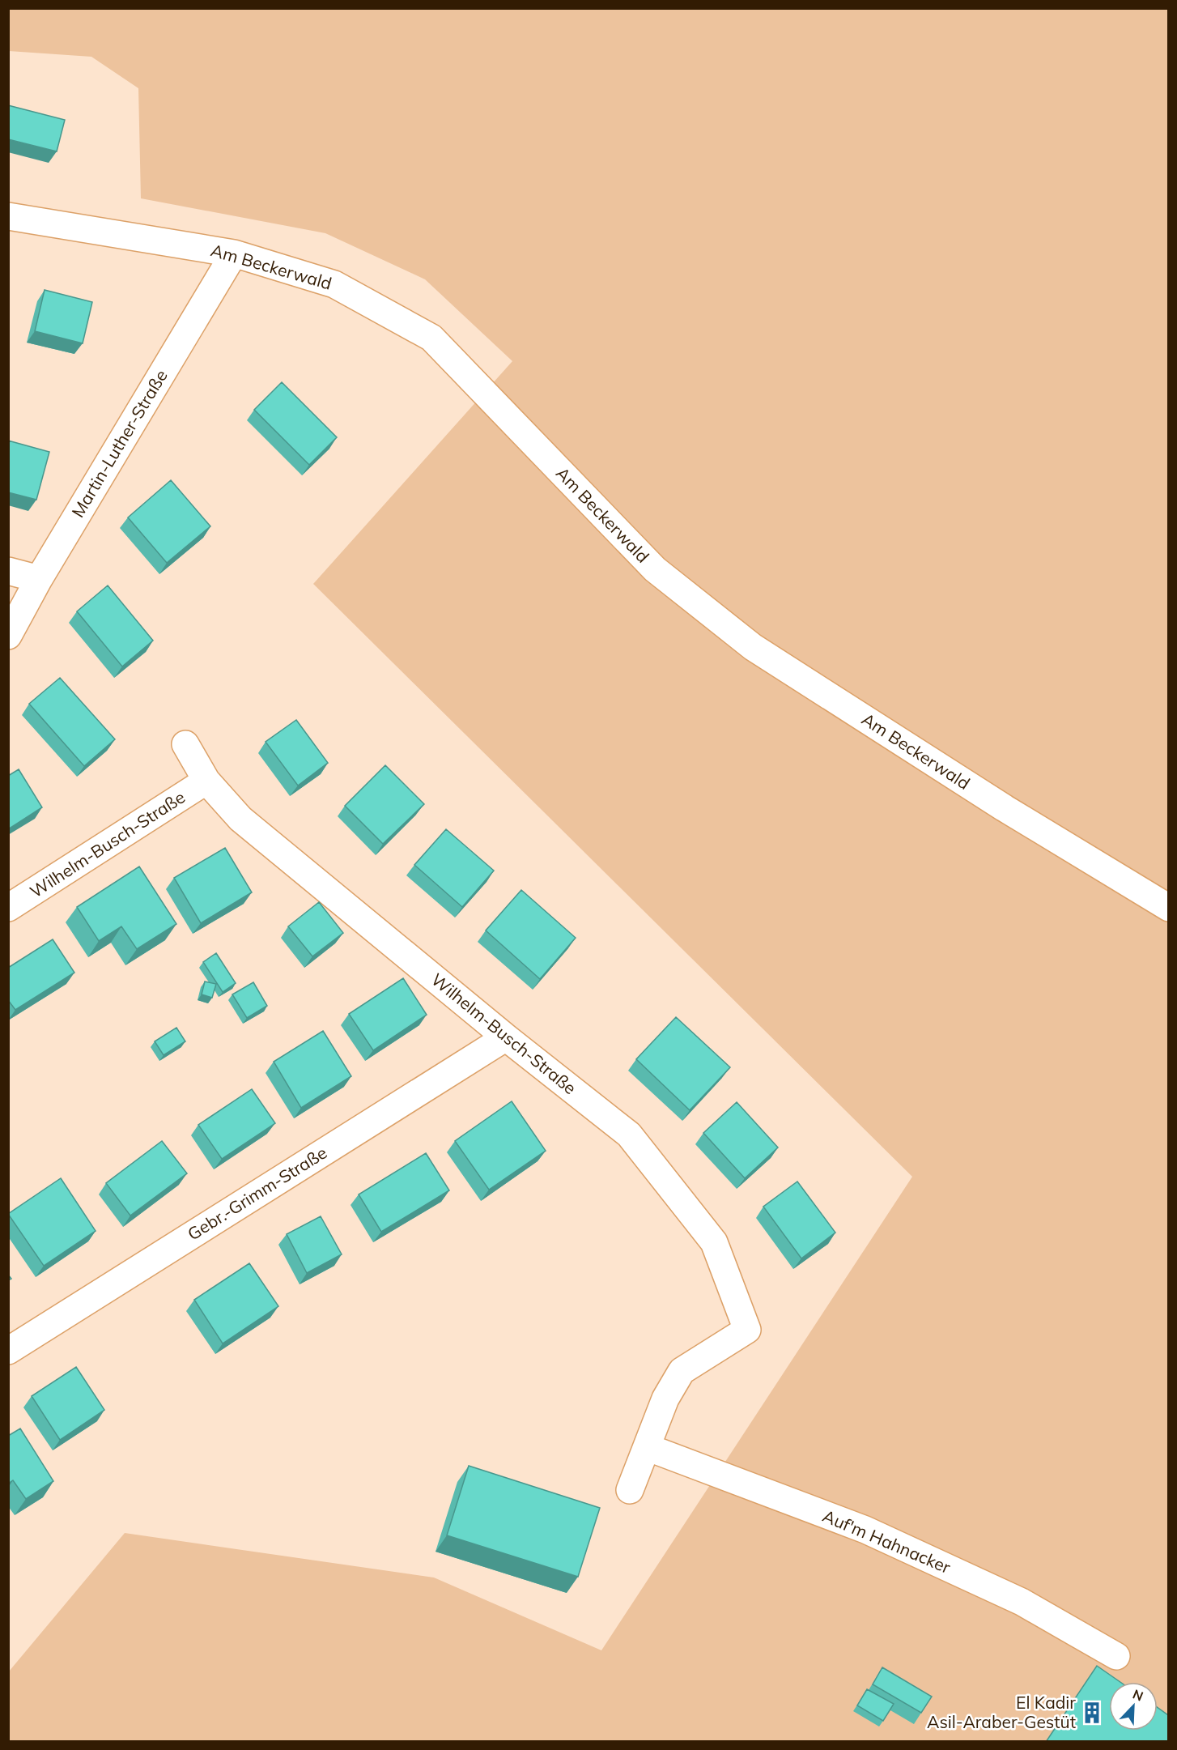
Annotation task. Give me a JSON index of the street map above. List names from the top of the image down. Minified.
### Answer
{"streets":{"street":["Am Beckerwald","Martin-Luther-Straße","Wilhelm-Busch-Straße","Gebr.-Grimm-Straße","Auf'm Hahnacker"]},"crossings":[["Am Beckerwald","Martin-Luther-Straße"],["Wilhelm-Busch-Straße","Gebr.-Grimm-Straße"],["Wilhelm-Busch-Straße","Auf'm Hahnacker"]],"places":{"building":["El Kadir Asil-Araber-Gestüt"]},"north":"top right"}
